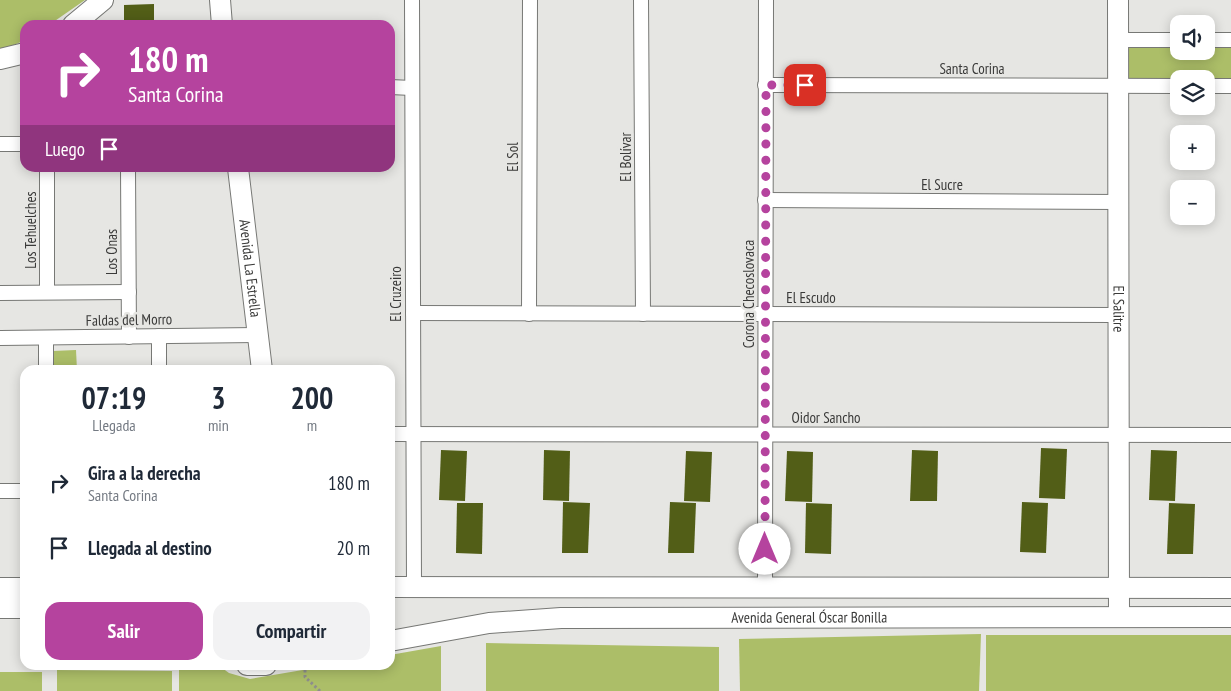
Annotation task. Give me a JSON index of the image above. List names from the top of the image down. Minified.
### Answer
{"streets":{"main road":["Avenida La Estrella","El Salitre","Avenida General Óscar Bonilla"],"street":["Santa Corina","El Sol","El Bolívar","El Sucre","Los Tehuelches","Los Onas","El Cruzeiro","Corona Checoslovaca","El Escudo","Faldas del Morro","Oidor Sancho"]},"crossings":[["Santa Corina","Corona Checoslovaca"],["Santa Corina","El Salitre"],["El Sol","El Escudo"],["El Bolívar","El Escudo"],["El Sucre","Corona Checoslovaca"],["El Sucre","El Salitre"],["Los Tehuelches","Faldas del Morro"],["Los Onas","Faldas del Morro"],["Avenida La Estrella","Faldas del Morro"],["El Cruzeiro","El Escudo"],["El Cruzeiro","Oidor Sancho"],["El Cruzeiro","Avenida General Óscar Bonilla"],["Corona Checoslovaca","El Escudo"],["Corona Checoslovaca","Oidor Sancho"],["Corona Checoslovaca","Avenida General Óscar Bonilla"],["El Escudo","El Salitre"],["El Salitre","Oidor Sancho"],["El Salitre","Avenida General Óscar Bonilla"]],"page":{"map_buttons":["+","−"],"turn":["180 m","Santa Corina"],"then":"Luego","eta":["07:19","Llegada","3","min","200","m"],"list":[{"name":"Gira a la derecha","note":"Santa Corina","value":"180 m"},{"name":"Llegada al destino","value":"20 m"}],"buttons":["Salir","Compartir"]}}
